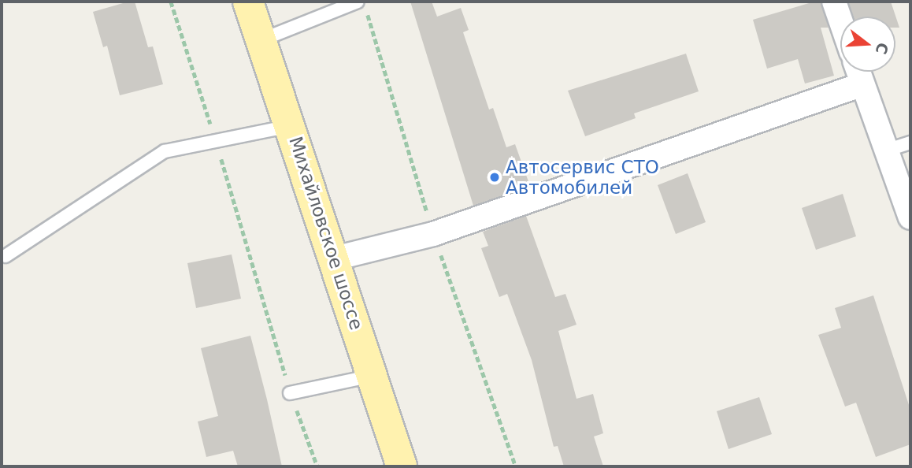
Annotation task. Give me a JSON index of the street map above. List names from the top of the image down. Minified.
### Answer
{"streets":{"main road":["Михайловское шоссе"]},"places":["Автосервис СТО Автомобилей"],"north":"right"}
